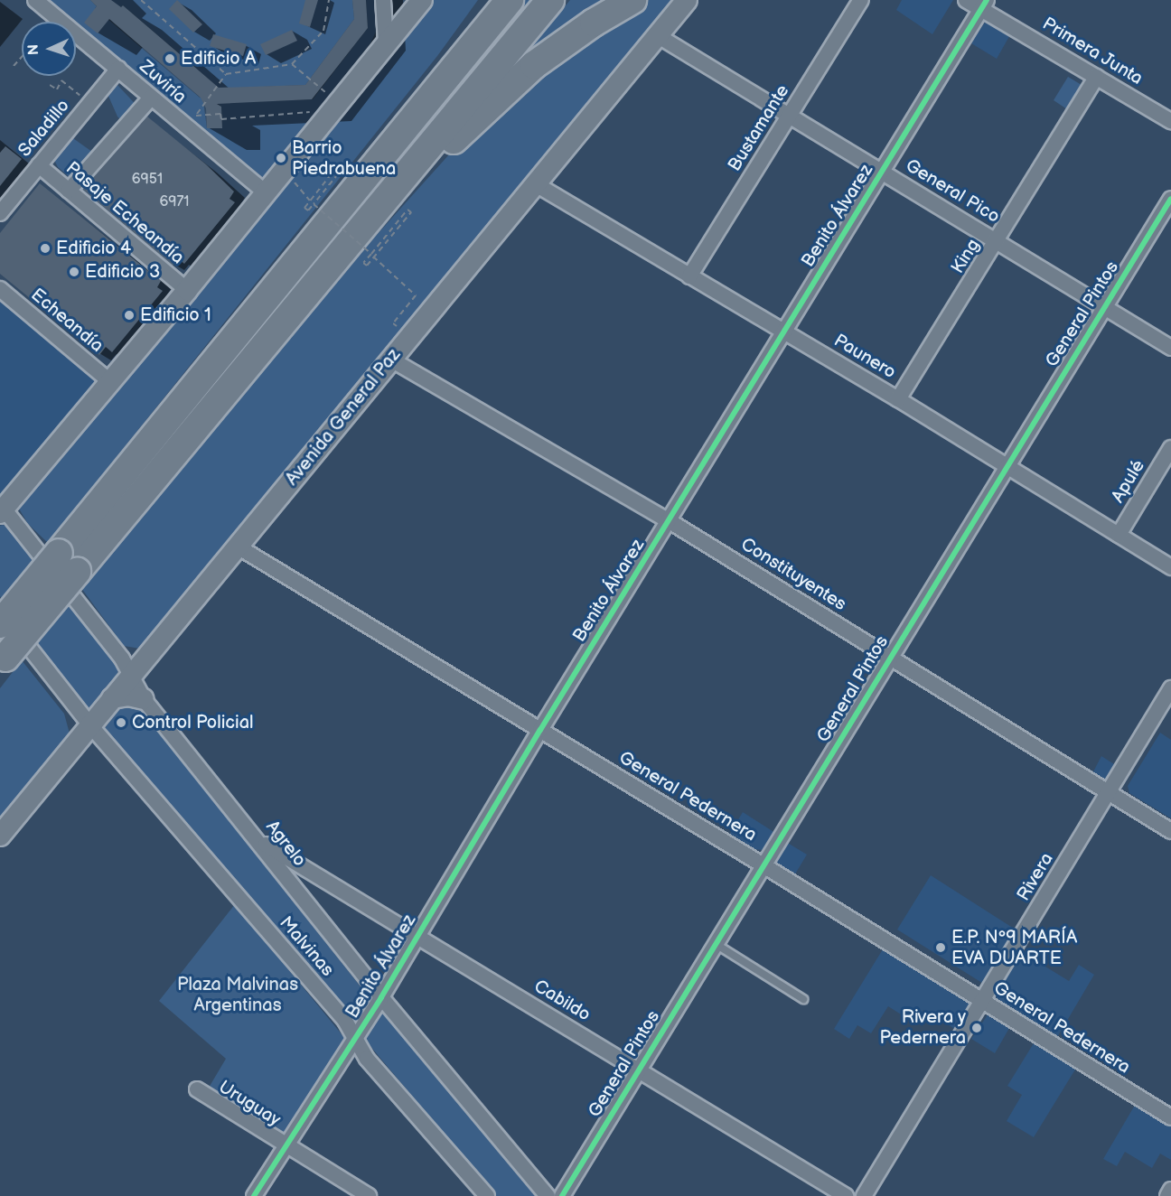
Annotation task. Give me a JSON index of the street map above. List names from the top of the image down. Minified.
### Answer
{"streets":{"street":["Primera Junta","Zuviría","Saladillo","Bustamante","General Pico","Pasaje Echeandía","Benito Álvarez","King","General Pintos","Echeandía","Paunero","Avenida General Paz","Apulé","Constituyentes","General Pedernera","Agrelo","Rivera","Malvinas","Cabildo","Uruguay"]},"crossings":[["Primera Junta","Benito Álvarez"],["Primera Junta","King"],["Zuviría","Saladillo"],["Saladillo","Pasaje Echeandía"],["Bustamante","General Pico"],["Bustamante","Paunero"],["General Pico","Benito Álvarez"],["General Pico","King"],["General Pico","General Pintos"],["General Pico","Avenida General Paz"],["Benito Álvarez","Paunero"],["Benito Álvarez","Constituyentes"],["Benito Álvarez","General Pedernera"],["Benito Álvarez","Agrelo"],["Benito Álvarez","Malvinas"],["Benito Álvarez","Cabildo"],["Benito Álvarez","Uruguay"],["King","Paunero"],["General Pintos","Paunero"],["General Pintos","Constituyentes"],["General Pintos","General Pedernera"],["General Pintos","Cabildo"],["Paunero","Avenida General Paz"],["Paunero","Apulé"],["Avenida General Paz","Constituyentes"],["Avenida General Paz","General Pedernera"],["Avenida General Paz","Agrelo"],["Avenida General Paz","Malvinas"],["Constituyentes","Rivera"],["General Pedernera","Rivera"],["Agrelo","Cabildo"]],"parks":["Plaza Malvinas Argentinas"],"places":["Edificio A","Barrio Piedrabuena","Edificio 4","Edificio 3","Edificio 1","Control Policial","E.P. Nº9 MARÍA EVA DUARTE","Rivera y Pedernera"],"house_numbers":["6951","6971"],"north":"left"}
